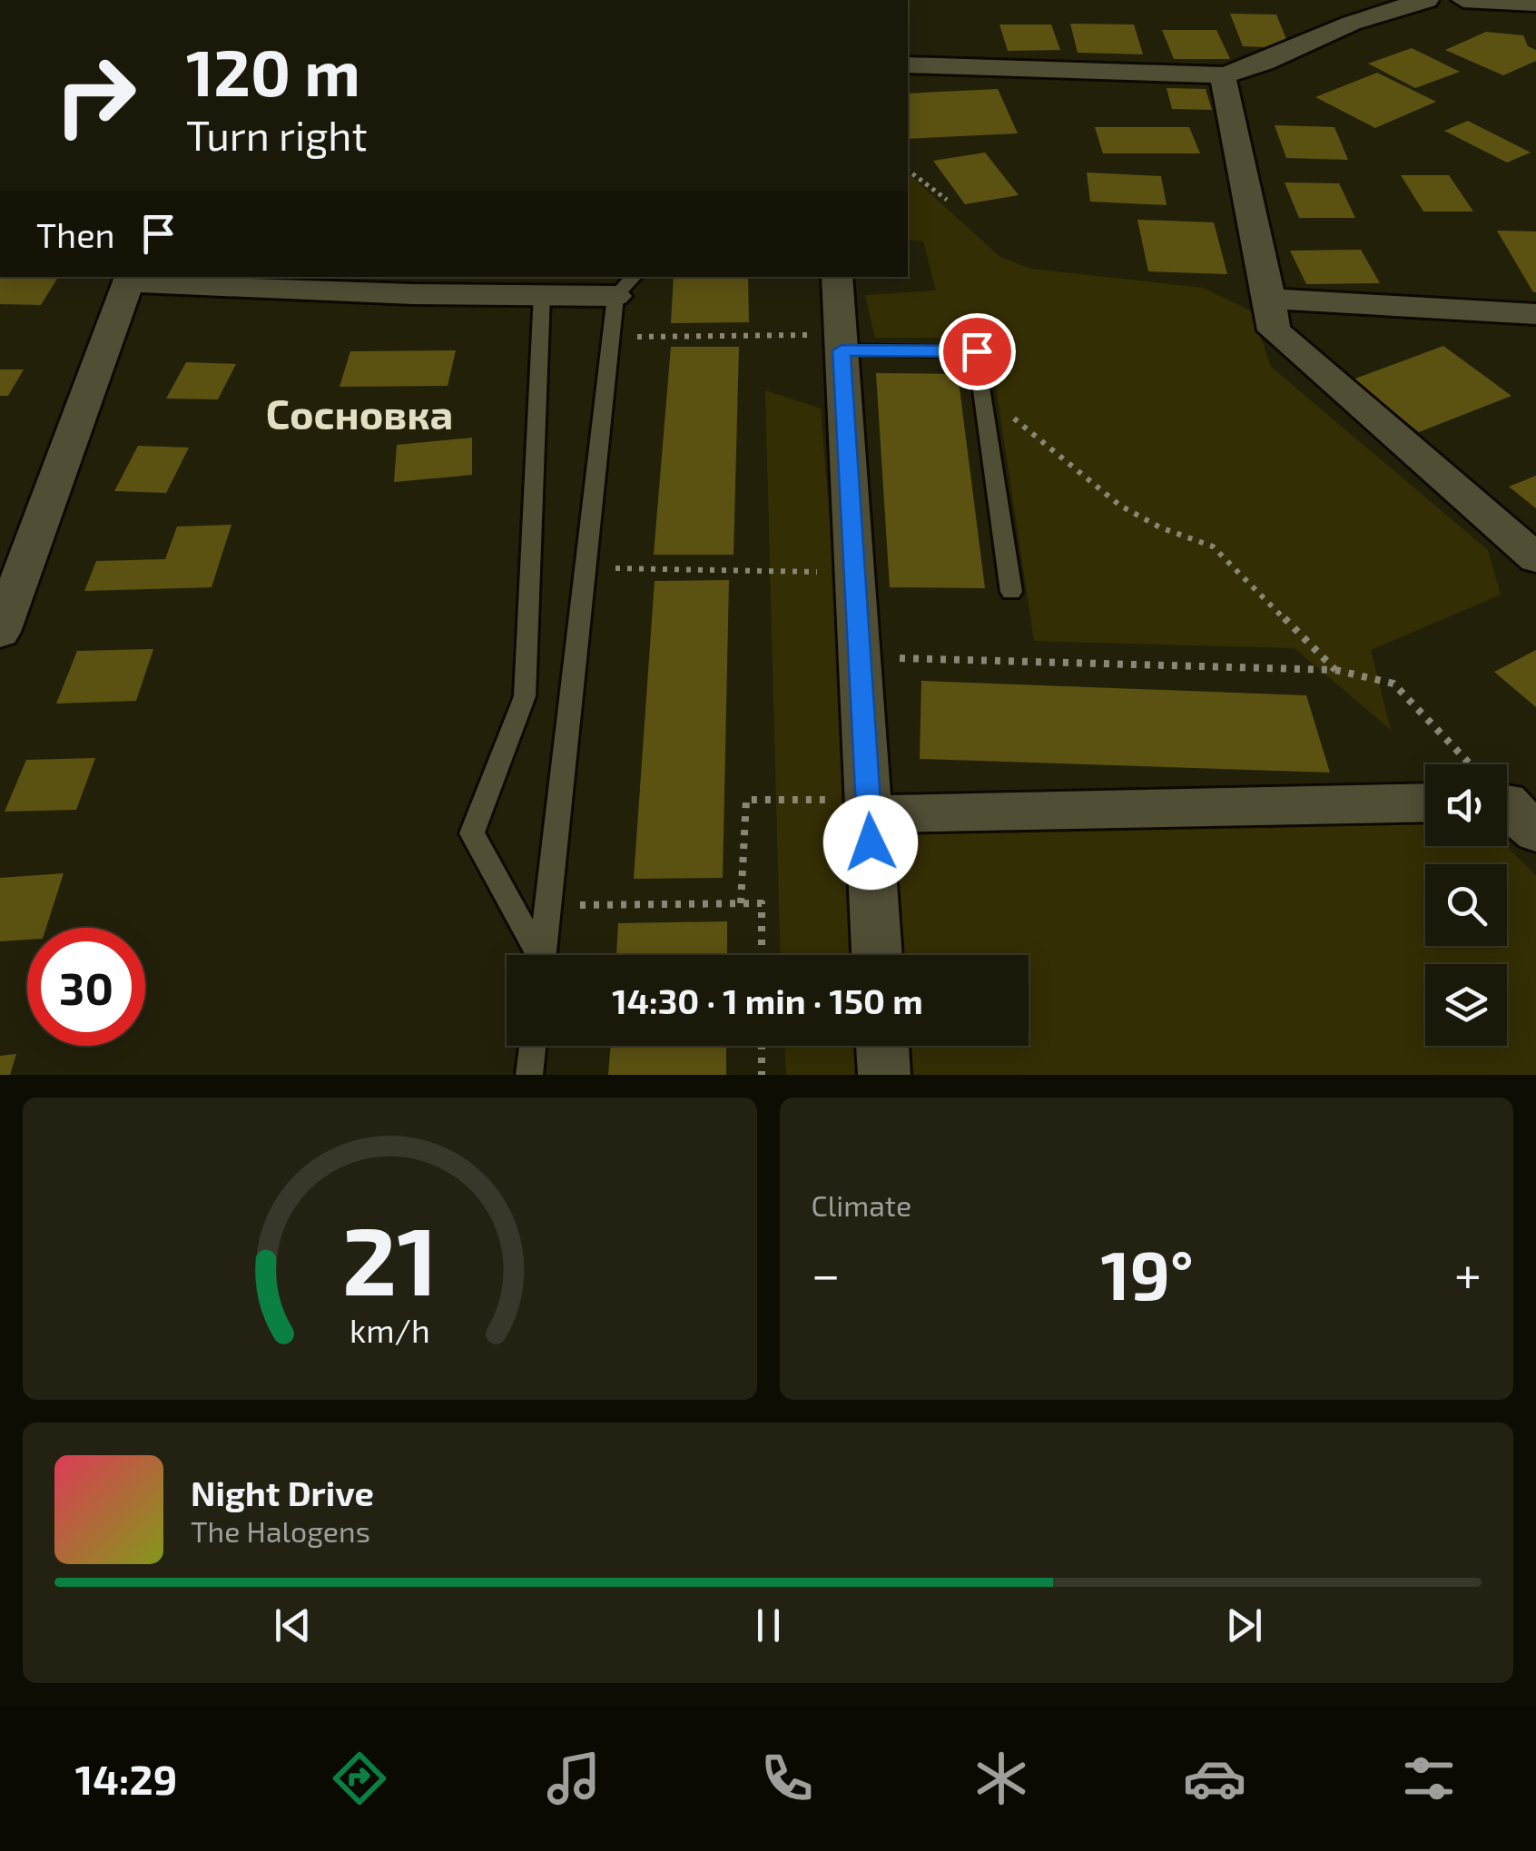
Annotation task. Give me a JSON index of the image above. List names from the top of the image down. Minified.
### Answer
{"districts":["Сосновка"],"page":{"turn":["120 m","Turn right"],"then":"Then","limit":"30","trip":"14:30 · 1 min · 150 m","tile":"Climate","heat":["−","19°","+"],"song":["Night Drive","The Halogens"],"tabs":"14:29","gauge":["21","km/h"]}}
